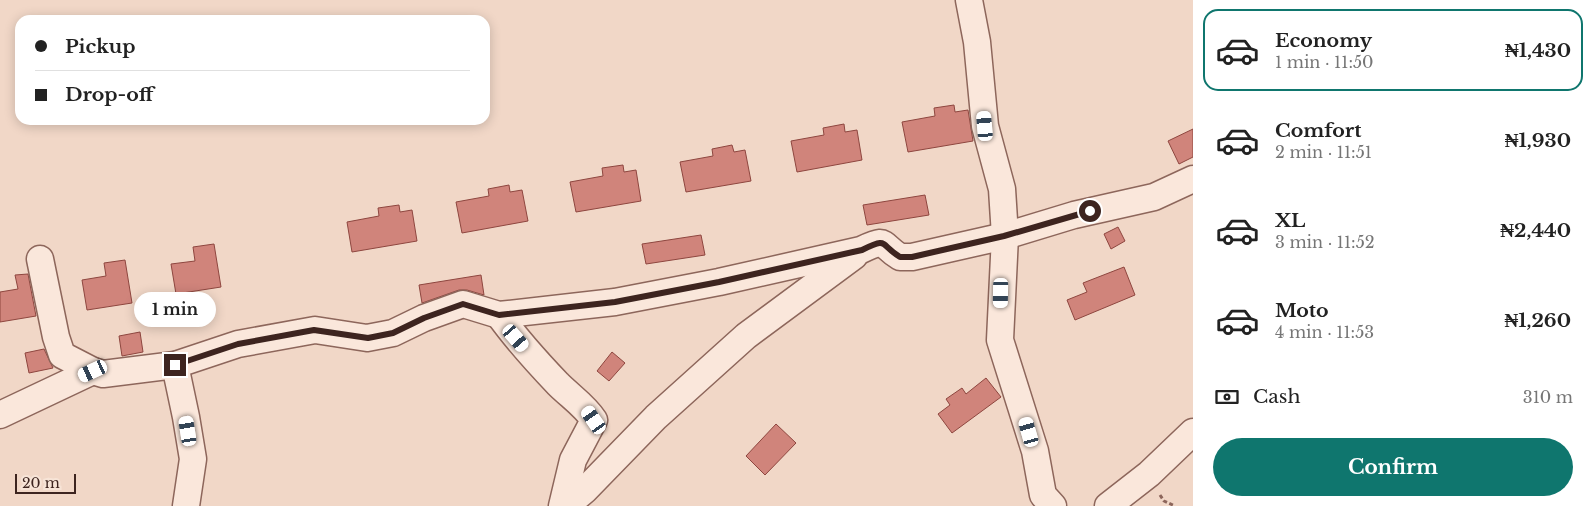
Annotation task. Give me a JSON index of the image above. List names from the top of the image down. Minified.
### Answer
{"scale_bar":"20 m","page":{"list":[{"name":"Economy","note":"1 min · 11:50","value":"₦1,430"},{"name":"Comfort","note":"2 min · 11:51","value":"₦1,930"},{"name":"XL","note":"3 min · 11:52","value":"₦2,440"},{"name":"Moto","note":"4 min · 11:53","value":"₦1,260"}],"banner":["Pickup","Drop-off"],"bubble":"1 min","pay":["Cash","310 m"],"buttons":"Confirm","scale":"20 m"}}
